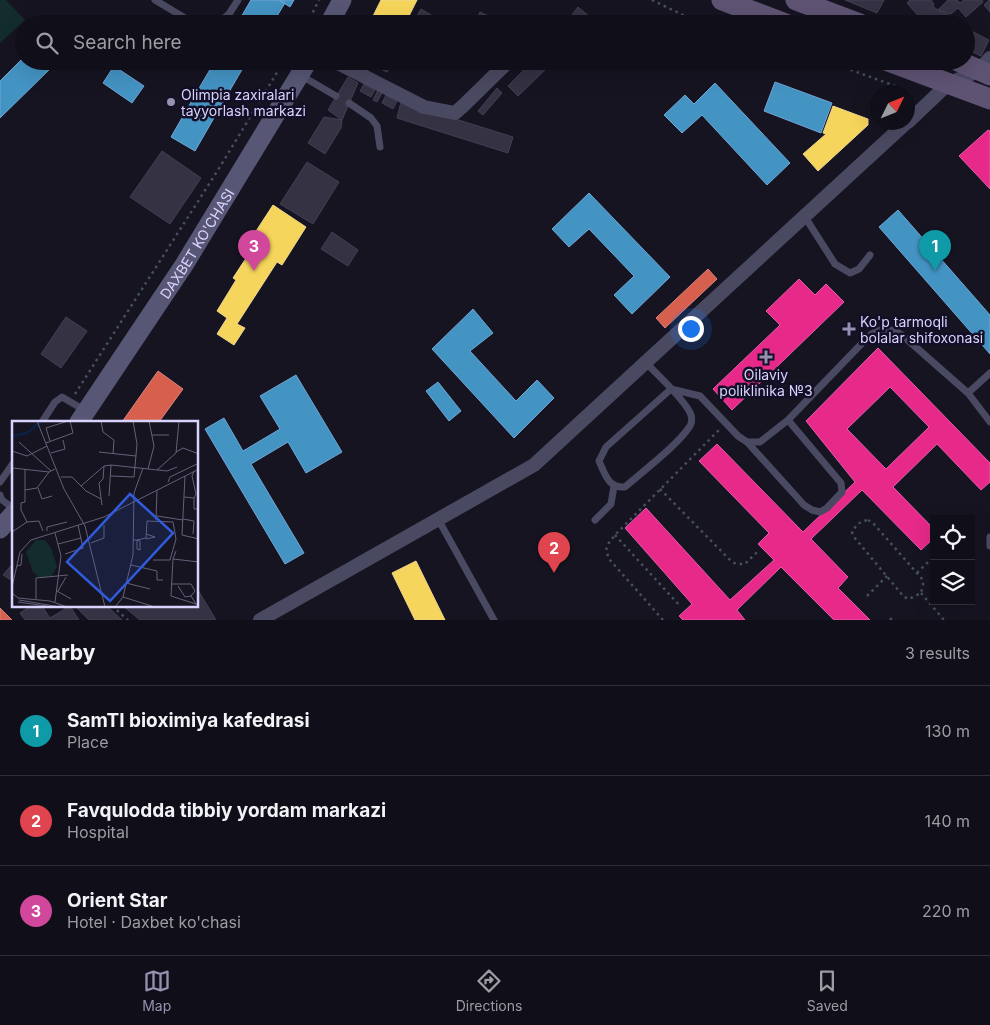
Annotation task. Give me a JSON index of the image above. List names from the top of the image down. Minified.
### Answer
{"streets":{"main road":["DAXBET KO'CHASI"]},"places":{"other":["Olimpia zaxiralari tayyorlash markazi"],"health":["Ko'p tarmoqli bolalar shifoxonasi","Oilaviy poliklinika №3"]},"north":"top right","page":{"search":"Search here","pins":["1","3","2"],"heading":["Nearby","3 results"],"list":[{"mark":"1","name":"SamTI bioximiya kafedrasi","note":"Place","value":"130 m"},{"mark":"2","name":"Favqulodda tibbiy yordam markazi","note":"Hospital","value":"140 m"},{"mark":"3","name":"Orient Star","note":"Hotel · Daxbet ko'chasi","value":"220 m"}],"nav":["Map","Directions","Saved"]}}
